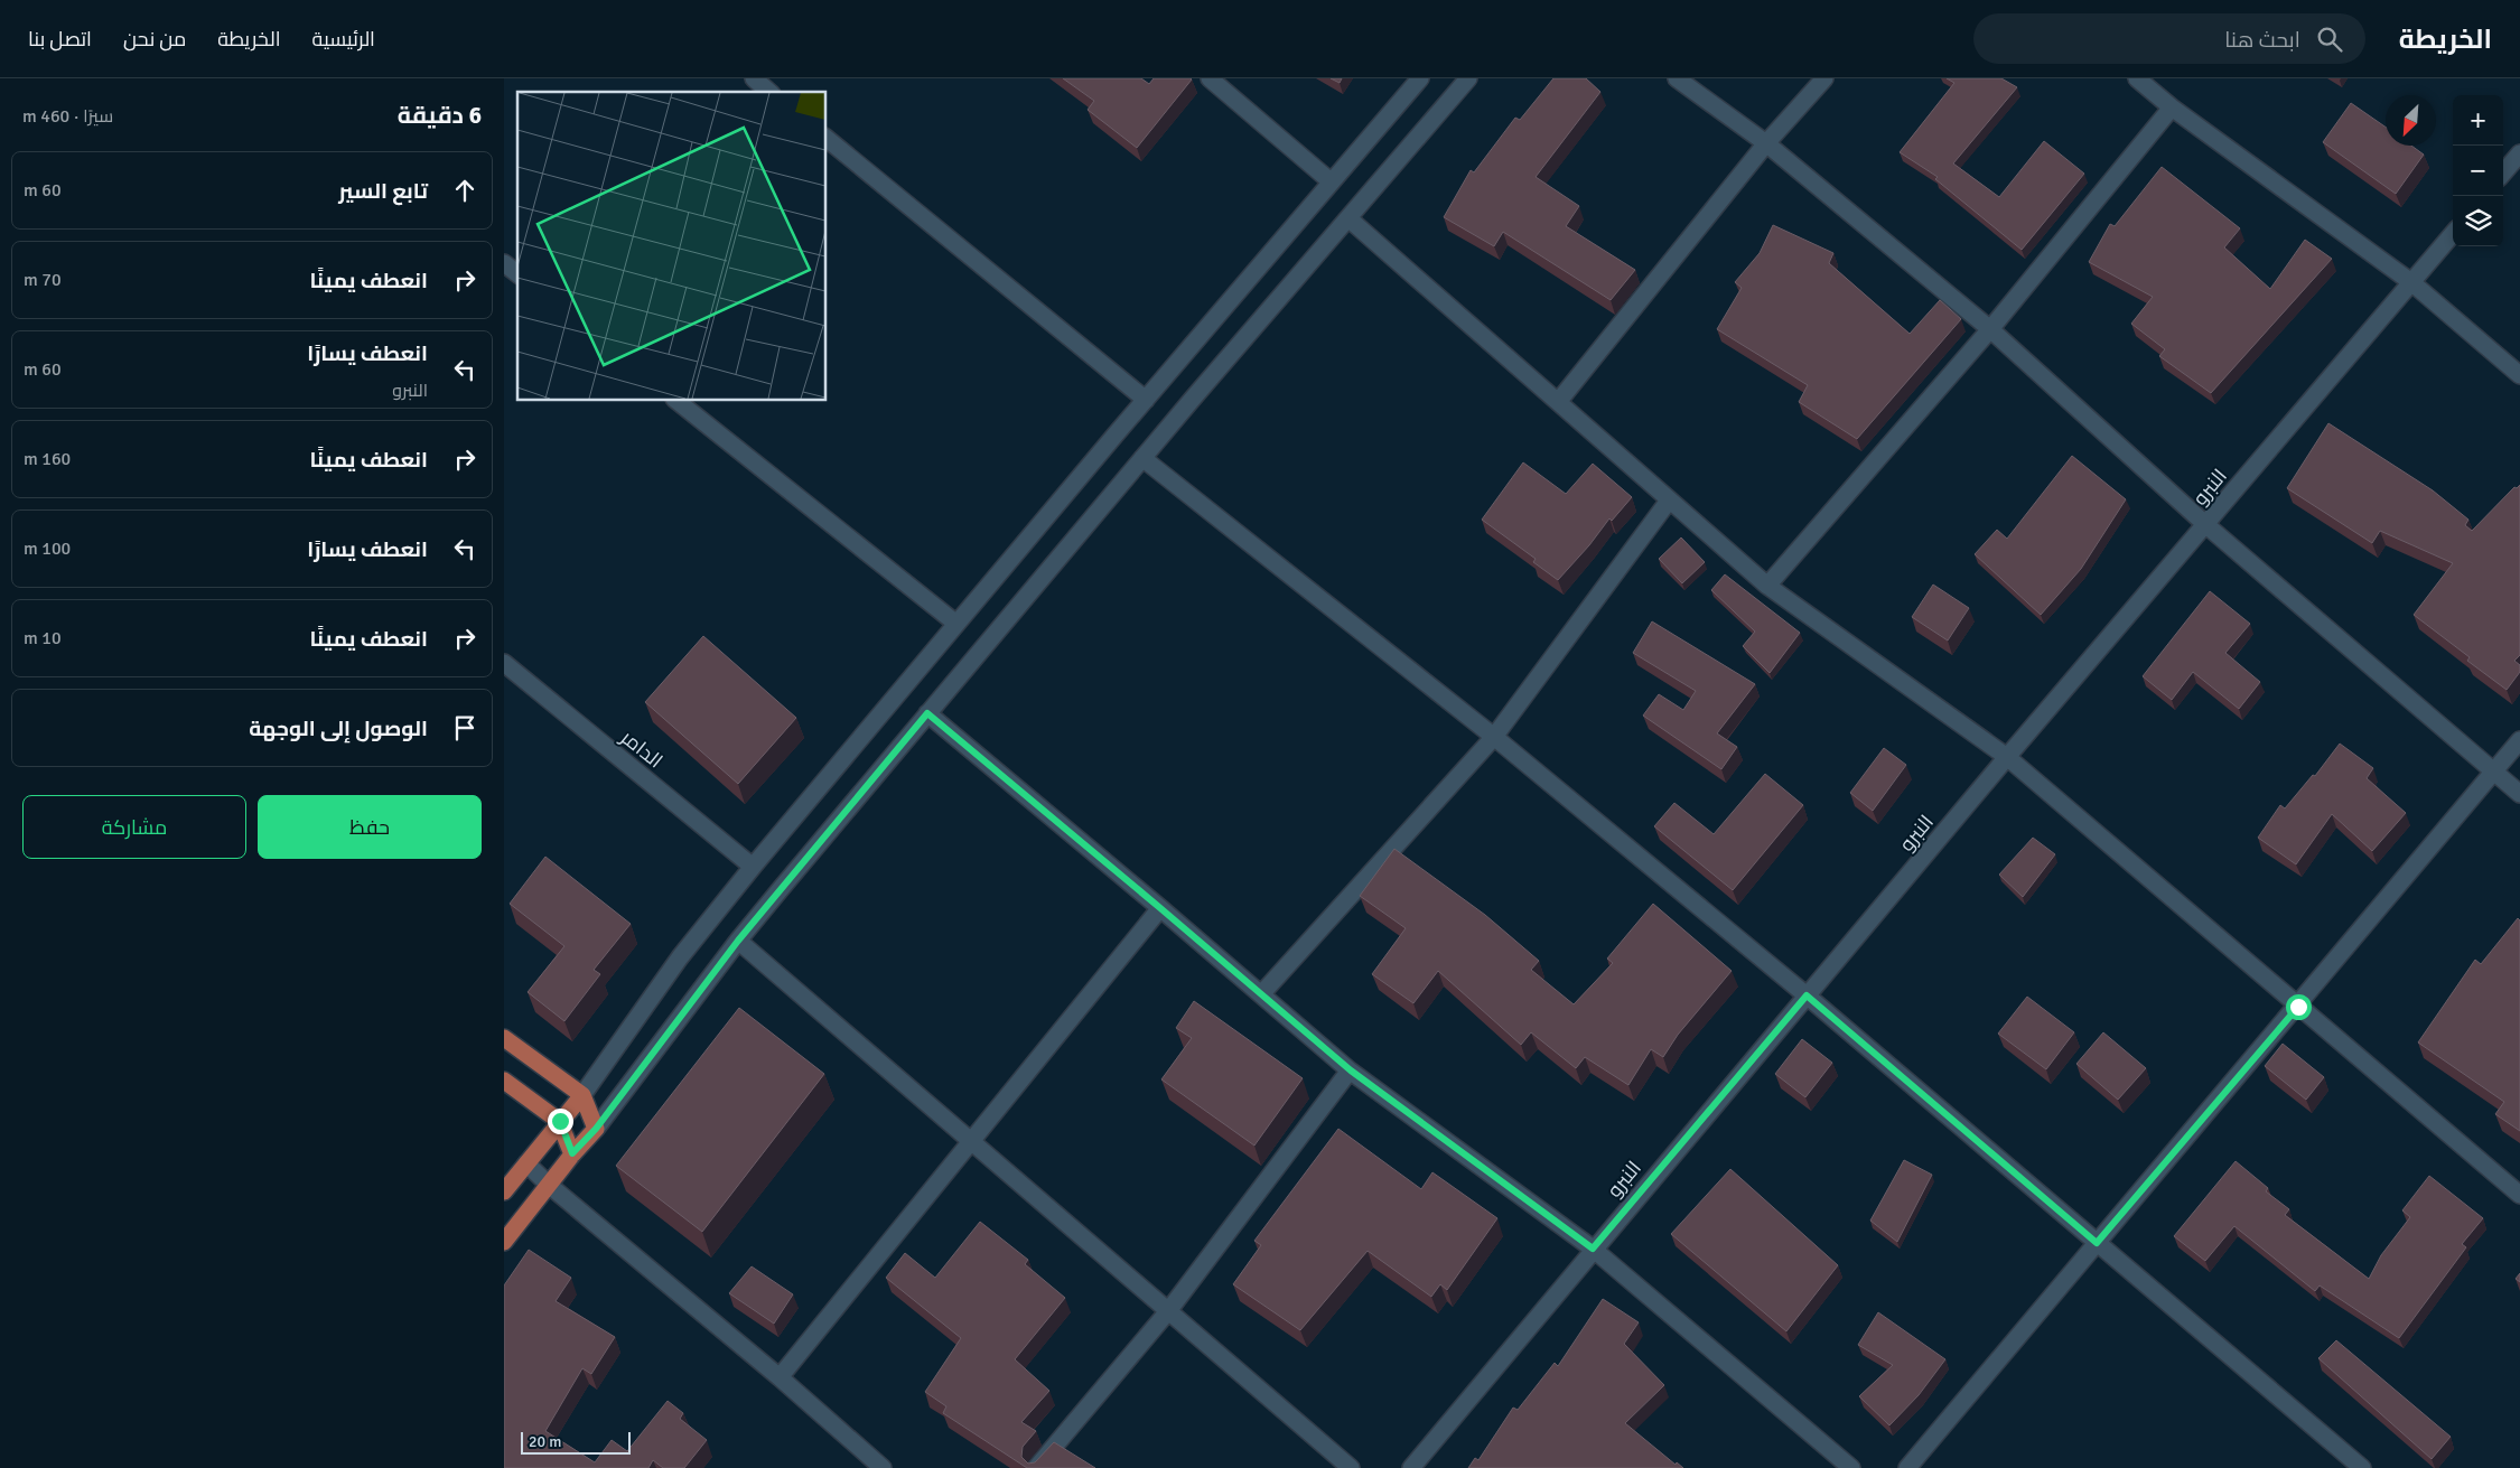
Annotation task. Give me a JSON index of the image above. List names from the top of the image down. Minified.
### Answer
{"streets":{"street":["النبرو","الدامر"]},"scale_bar":"20 m","north":"bottom left","page":{"header":"الخريطة","search":"ابحث هنا","nav":["الرئيسية","الخريطة","من نحن","اتصل بنا"],"heading":["6 دقيقة","سيرًا · 460 m"],"map_buttons":["+","−"],"list":[["تابع السير","60 m"],["انعطف يمينًا","70 m"],["انعطف يسارًا","النبرو","60 m"],["انعطف يمينًا","160 m"],["انعطف يسارًا","100 m"],["انعطف يمينًا","10 m"],"الوصول إلى الوجهة"],"buttons":["حفظ","مشاركة"],"scale":"20 m"}}
